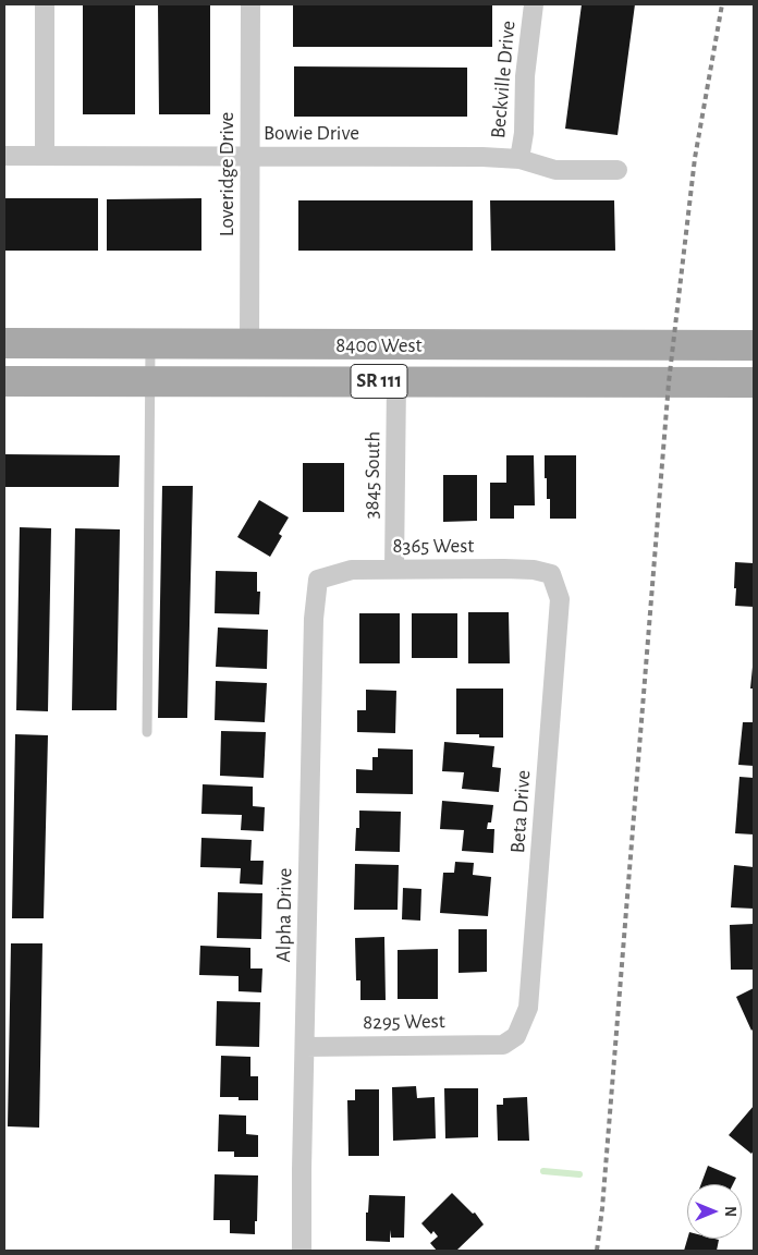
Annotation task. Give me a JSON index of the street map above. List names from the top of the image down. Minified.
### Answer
{"streets":{"main road":["8400 West","SR 111"],"street":["Beckville Drive","Bowie Drive","Loveridge Drive","3845 South","8365 West","Beta Drive","Alpha Drive","8295 West"]},"crossings":[["Beckville Drive","Bowie Drive"],["Bowie Drive","Loveridge Drive"],["Loveridge Drive","8400 West"],["8400 West","3845 South"],["3845 South","8365 West"],["8365 West","Beta Drive"],["8365 West","Alpha Drive"],["Beta Drive","8295 West"],["Alpha Drive","8295 West"]],"north":"right"}
